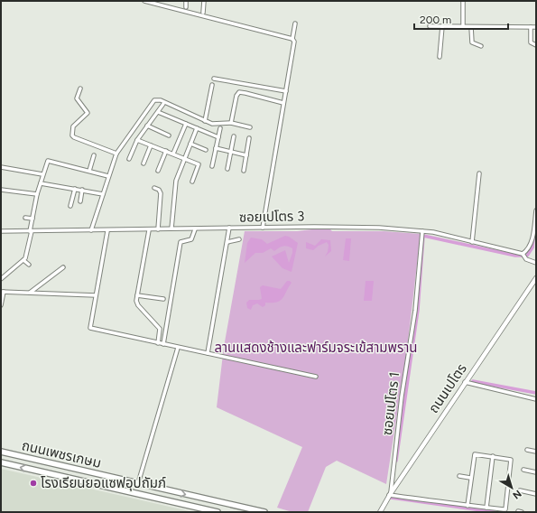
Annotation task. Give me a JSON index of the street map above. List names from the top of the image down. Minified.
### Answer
{"streets":{"main road":["ถนนเพชรเกษม"],"street":["ซอยเปโตร 3","ถนนเปโตร","ซอยเปโตร 1"]},"crossings":[["ซอยเปโตร 3","ซอยเปโตร 1"],["ถนนเปโตร","ซอยเปโตร 1"]],"parks":["ลานแสดงช้างและฟาร์มจระเข้สามพราน"],"places":["โรงเรียนยอแซฟอุปถัมภ์"],"scale_bar":"200 m","north":"bottom right"}
